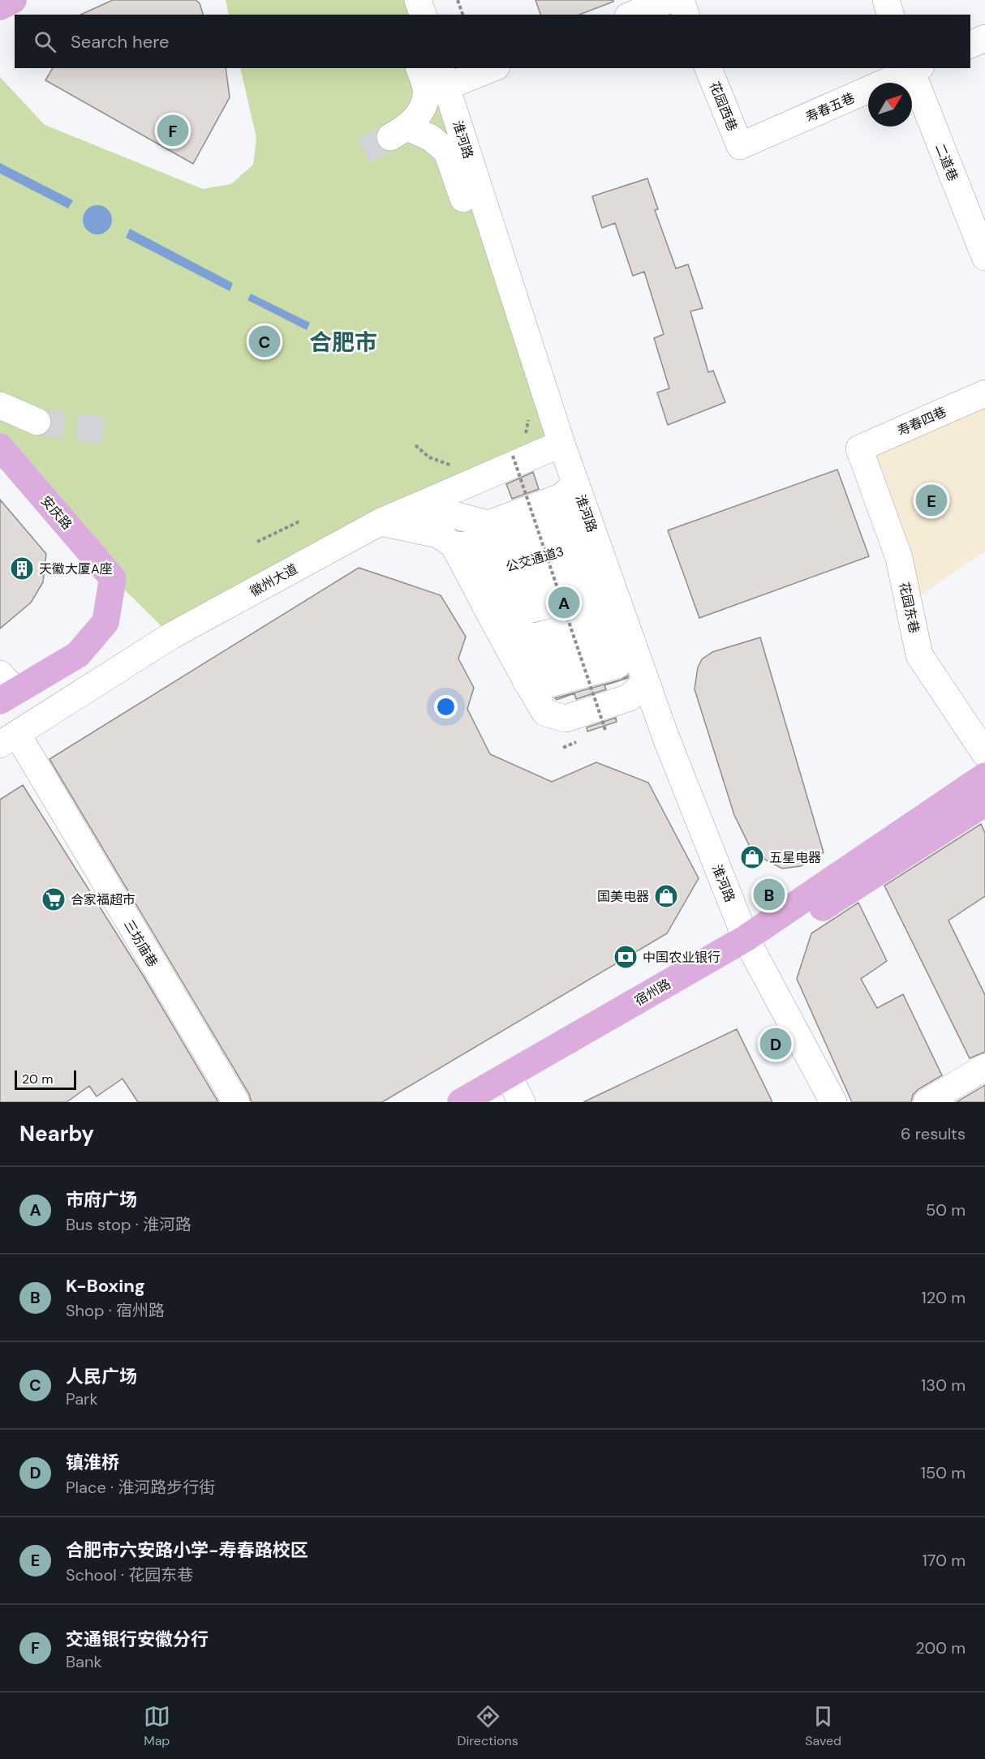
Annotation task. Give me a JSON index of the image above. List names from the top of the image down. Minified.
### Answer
{"streets":{"main road":["安庆路","宿州路"],"street":["花园西巷","寿春五巷","淮河路","二道巷","寿春四巷","徽州大道","花园东巷","三坊庙巷"]},"crossings":[["花园西巷","寿春五巷"],["寿春五巷","二道巷"],["淮河路","徽州大道"],["淮河路","宿州路"],["寿春四巷","花园东巷"],["徽州大道","三坊庙巷"]],"districts":["合肥市"],"places":{"building":["天徽大厦A座"],"shop":["五星电器","国美电器"],"supermarket":["合家福超市"],"bank":["中国农业银行"]},"scale_bar":"20 m","north":"top right","page":{"search":"Search here","pins":["F","C","E","A","B","D"],"scale":"20 m","heading":["Nearby","6 results"],"list":[{"mark":"A","name":"市府广场","note":"Bus stop · 淮河路","value":"50 m"},{"mark":"B","name":"K-Boxing","note":"Shop · 宿州路","value":"120 m"},{"mark":"C","name":"人民广场","note":"Park","value":"130 m"},{"mark":"D","name":"镇淮桥","note":"Place · 淮河路步行街","value":"150 m"},{"mark":"E","name":"合肥市六安路小学-寿春路校区","note":"School · 花园东巷","value":"170 m"},{"mark":"F","name":"交通银行安徽分行","note":"Bank","value":"200 m"}],"nav":["Map","Directions","Saved"]}}
